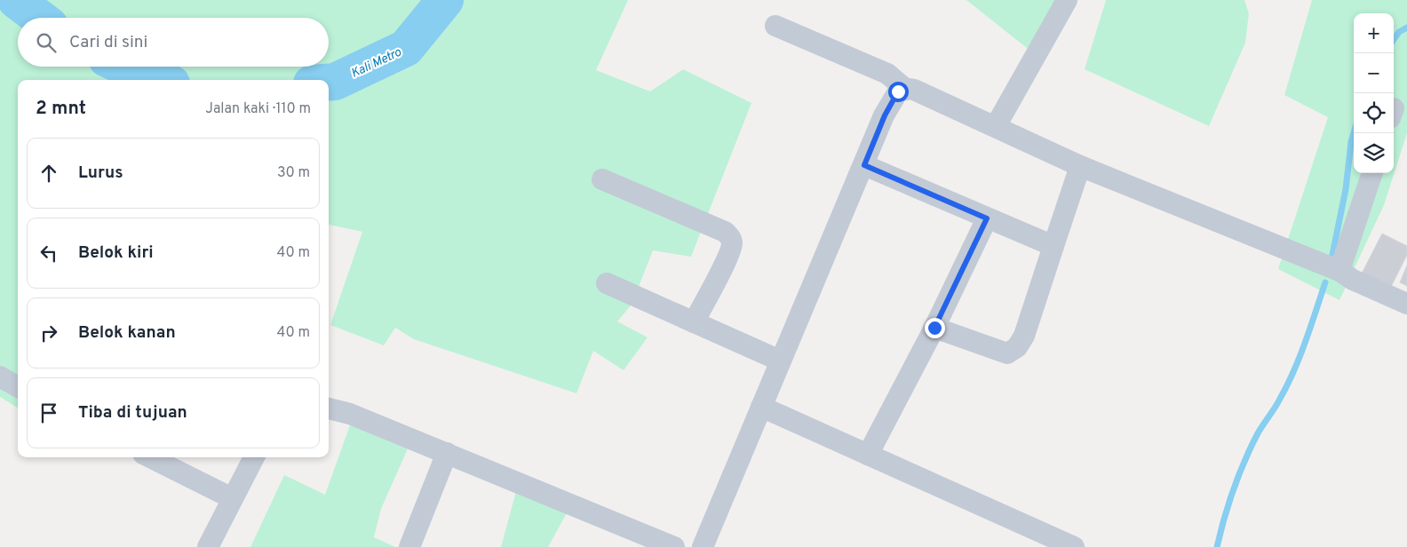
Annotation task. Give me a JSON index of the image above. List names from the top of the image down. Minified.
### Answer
{"water":["Kali Metro"],"page":{"map_buttons":["+","−"],"search":"Cari di sini","heading":["2 mnt","Jalan kaki · 110 m"],"list":[["Lurus","30 m"],["Belok kiri","40 m"],["Belok kanan","40 m"],"Tiba di tujuan"]}}
